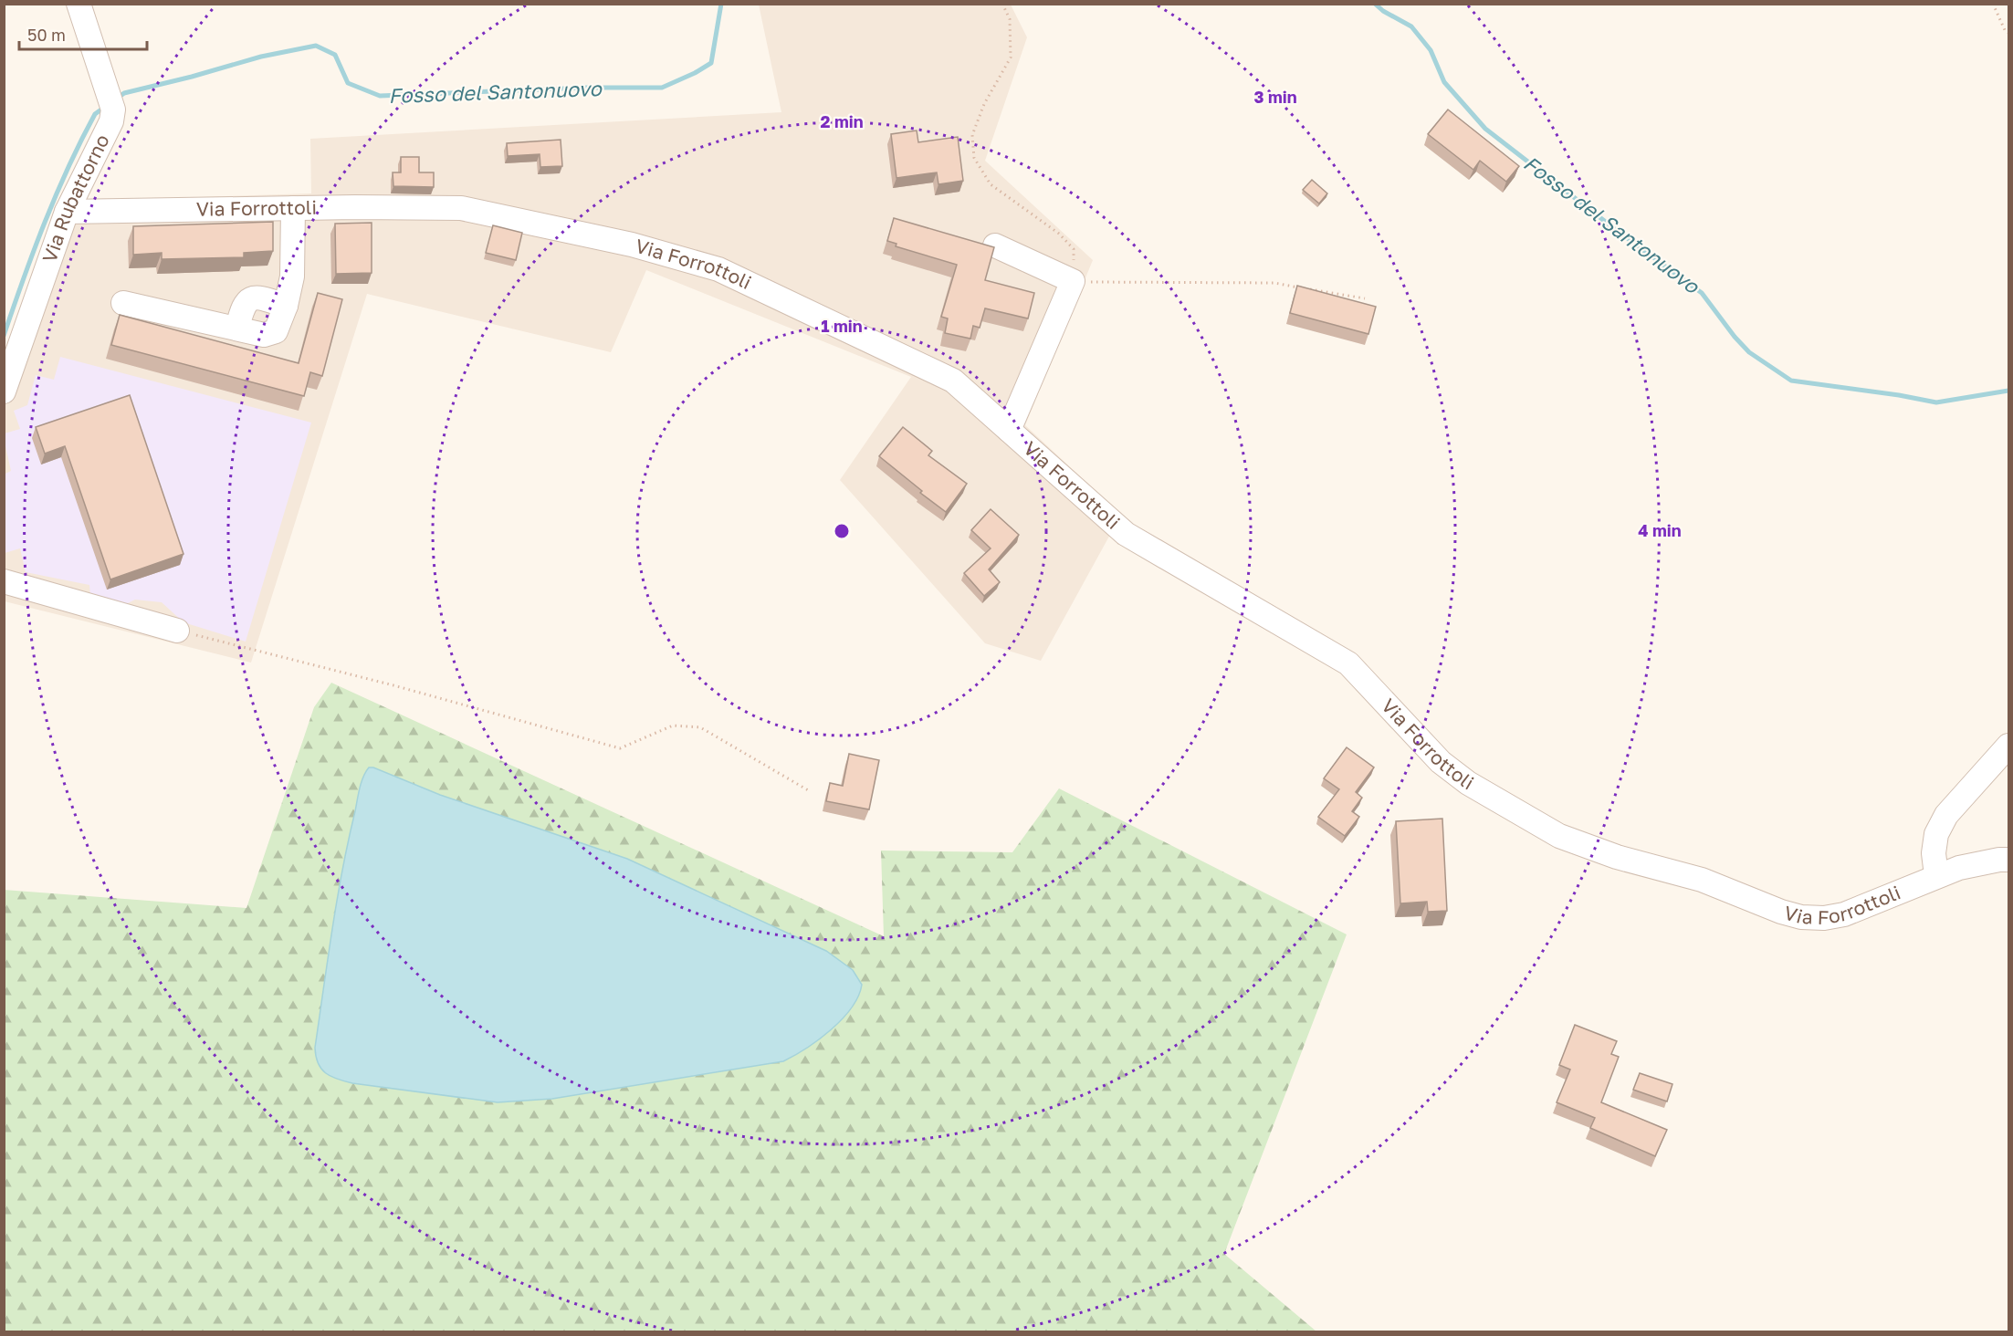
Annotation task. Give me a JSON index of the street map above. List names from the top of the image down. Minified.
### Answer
{"streets":{"street":["Via Rubattorno","Via Forrottoli"]},"crossings":[["Via Rubattorno","Via Forrottoli"]],"water":["Fosso del Santonuovo"],"scale_bar":"50 m","rings":["3 min","2 min","1 min","4 min"]}
